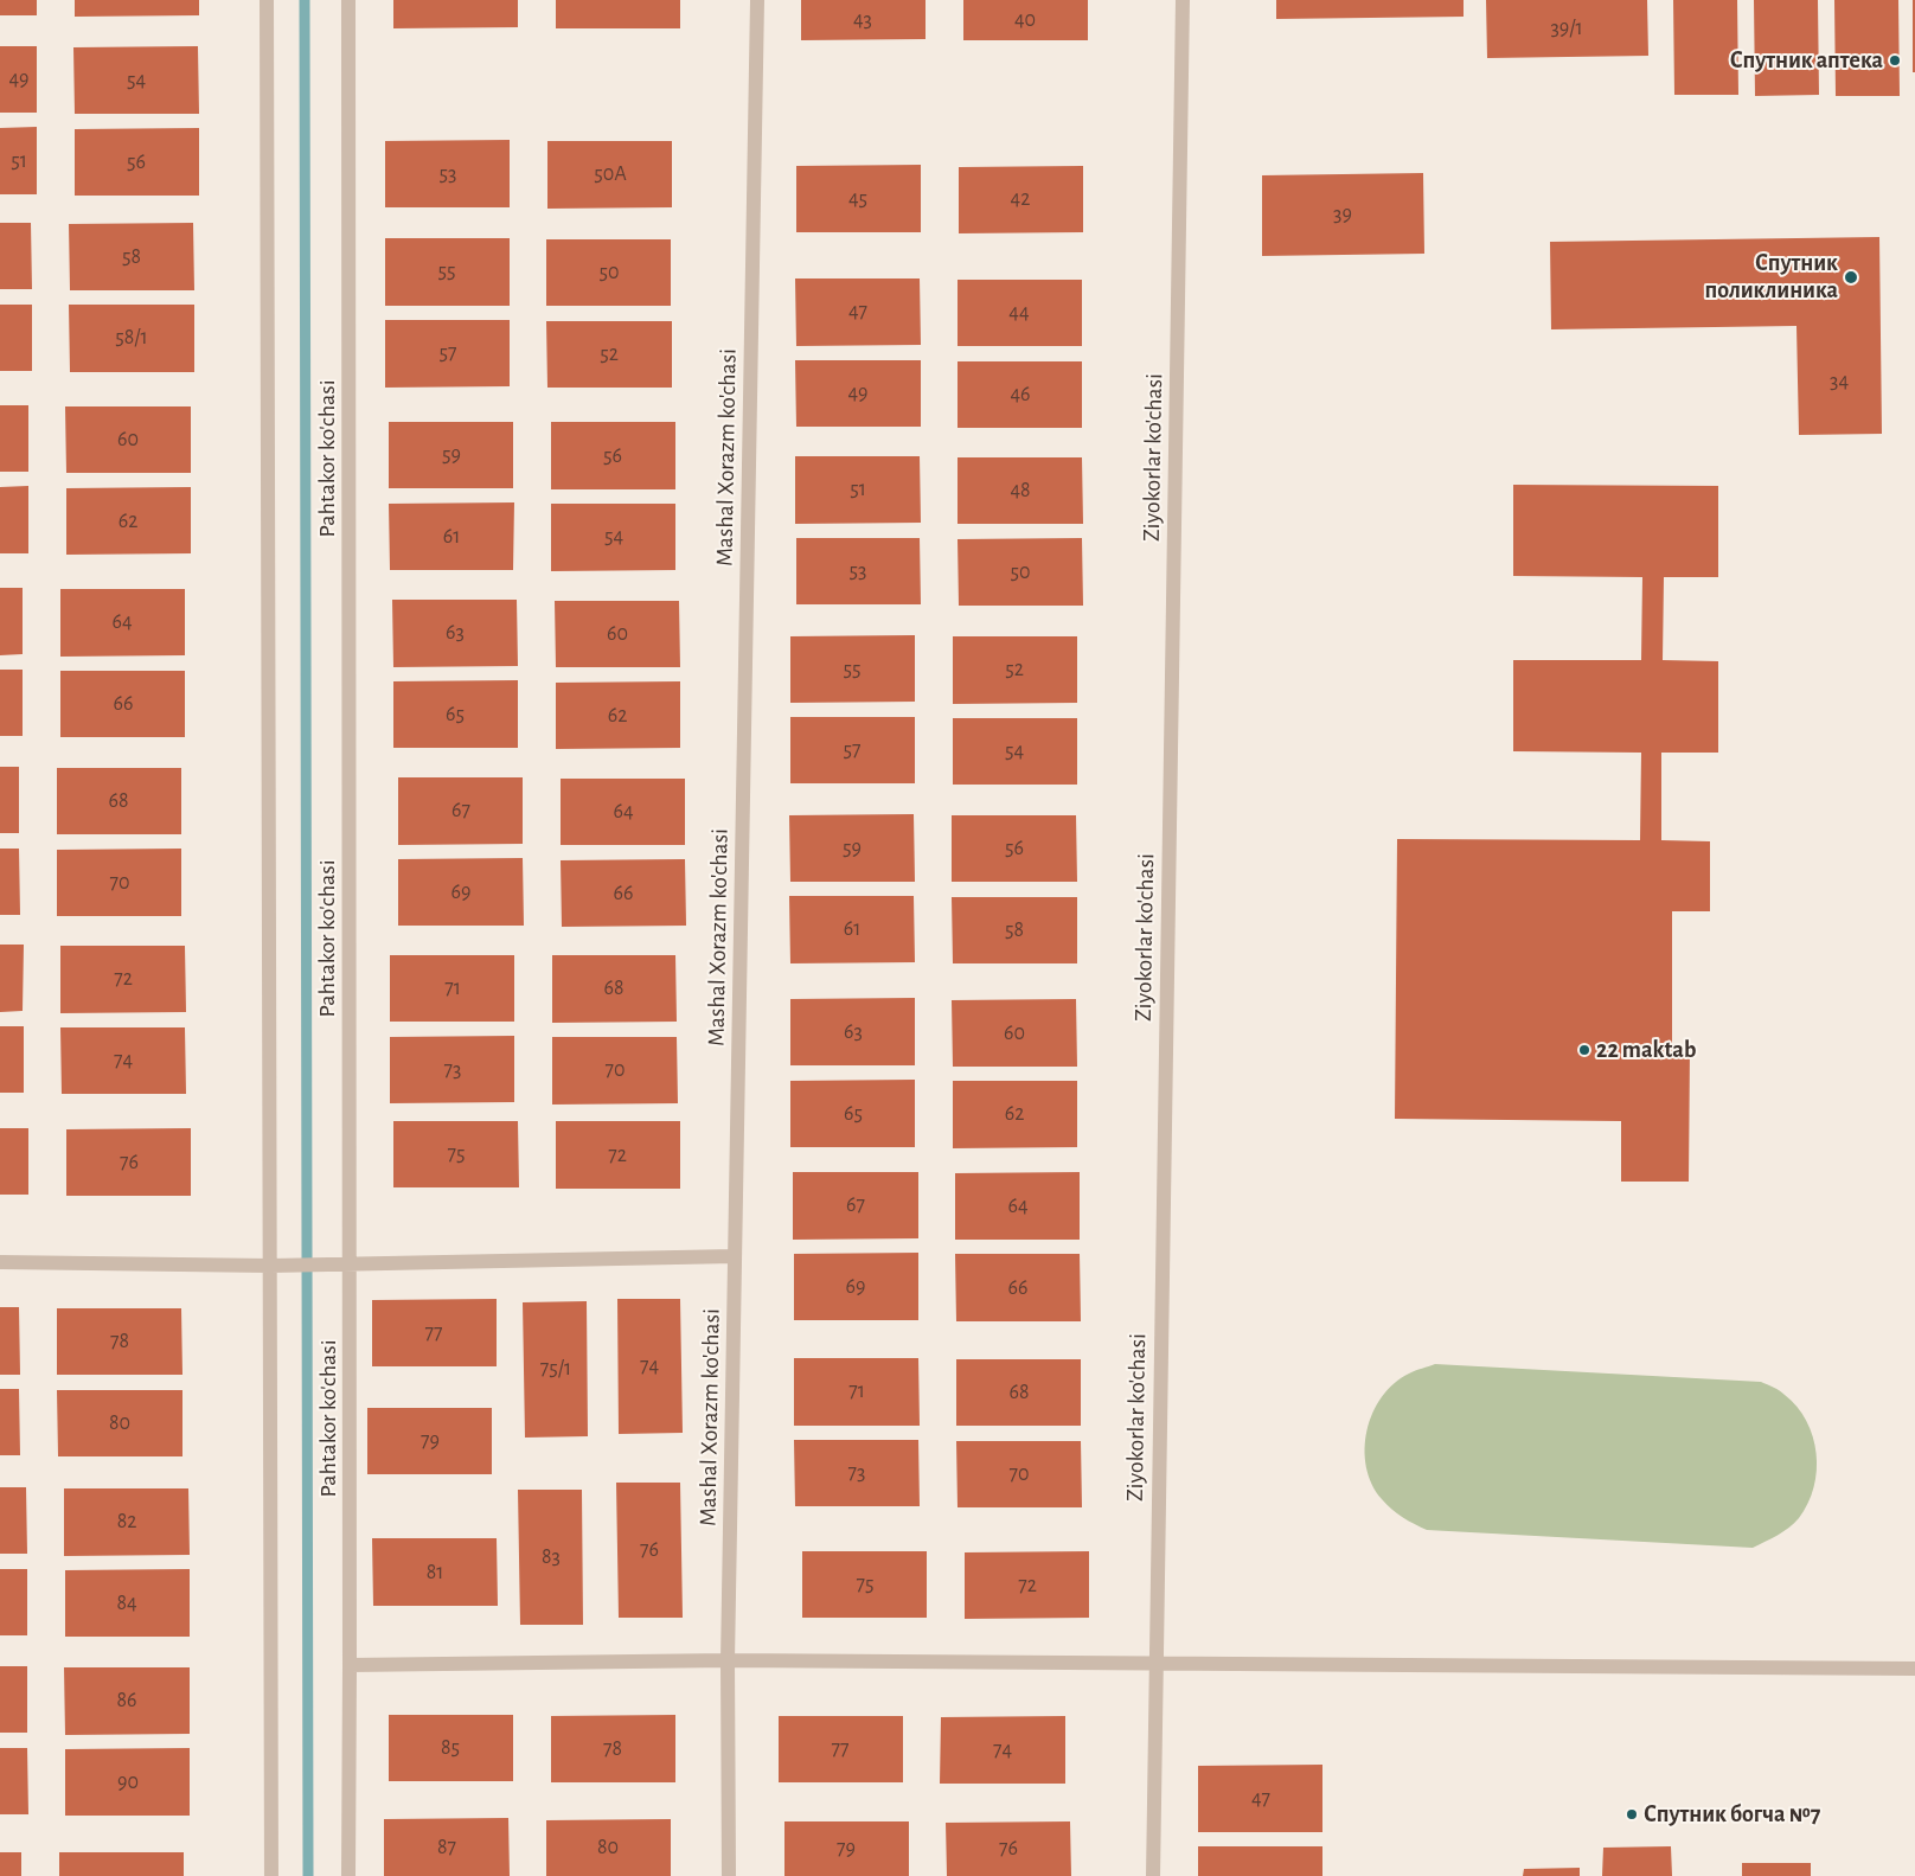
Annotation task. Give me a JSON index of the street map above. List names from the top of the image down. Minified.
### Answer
{"streets":{"street":["Mashal Xorazm ko'chasi","Ziyokorlar ko'chasi","Pahtakor ko'chasi"]},"places":["Спутник аптека","Спутник поликлиника","22 maktab","Спутник богча №7"],"house_numbers":["43","40","39/1","49","54","51","56","53","50А","45","42","39","58","55","50","47","44","58/1","57","52","34","49","46","60","59","56","51","48","62","61","54","53","50","64","63","60","55","52","66","65","62","57","54","68","67","64","59","56","70","69","66","61","58","72","71","68","63","60","74","73","70","65","62","75","72","76","67","64","69","66","77","78","74","75/1","71","68","80","79","73","70","82","76","83","81","75","72","84","86","85","78","77","74","90","47","87","80","79","76"]}
